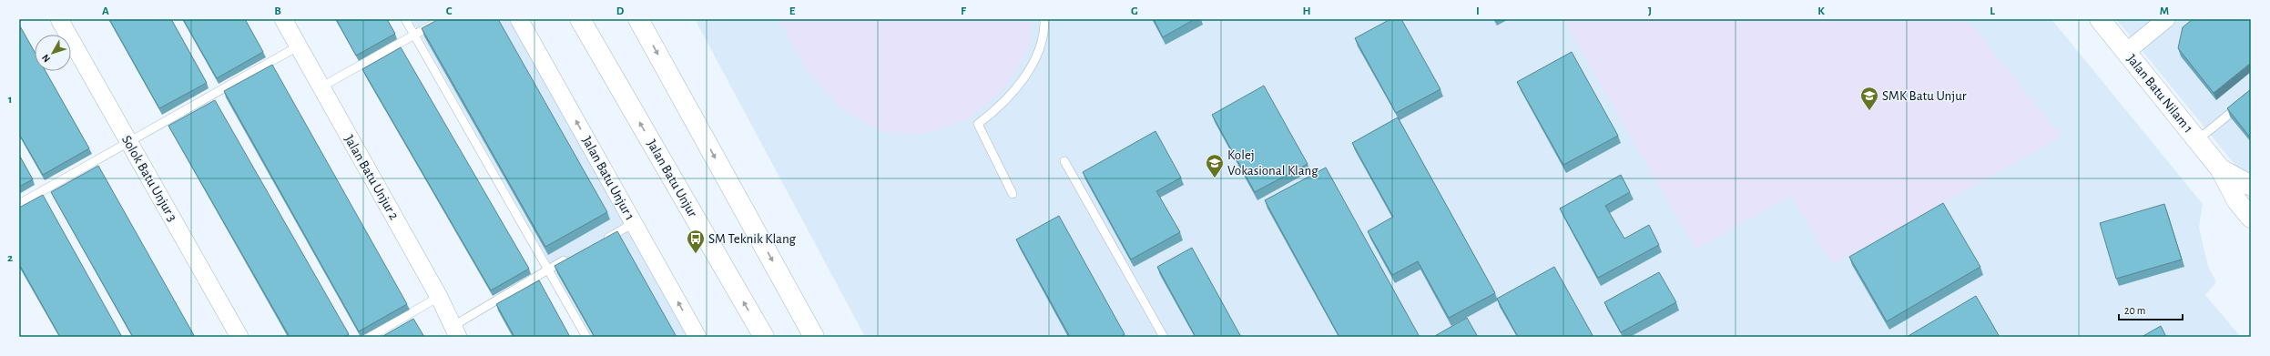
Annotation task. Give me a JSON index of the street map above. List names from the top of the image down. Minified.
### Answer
{"streets":{"main road":["Jalan Batu Nilam 1","Jalan Batu Unjur"],"street":["Jalan Batu Unjur 2","Solok Batu Unjur 3","Jalan Batu Unjur 1"]},"one_way":["Jalan Batu Unjur 1"],"places":{"school or university":["SMK Batu Unjur","Kolej Vokasional Klang"],"bus stop":["SM Teknik Klang"]},"scale_bar":"20 m","north":"bottom left","grid":{"columns":["A","B","C","D","E","F","G","H","I","J","K","L","M"],"rows":["1","2"]}}
